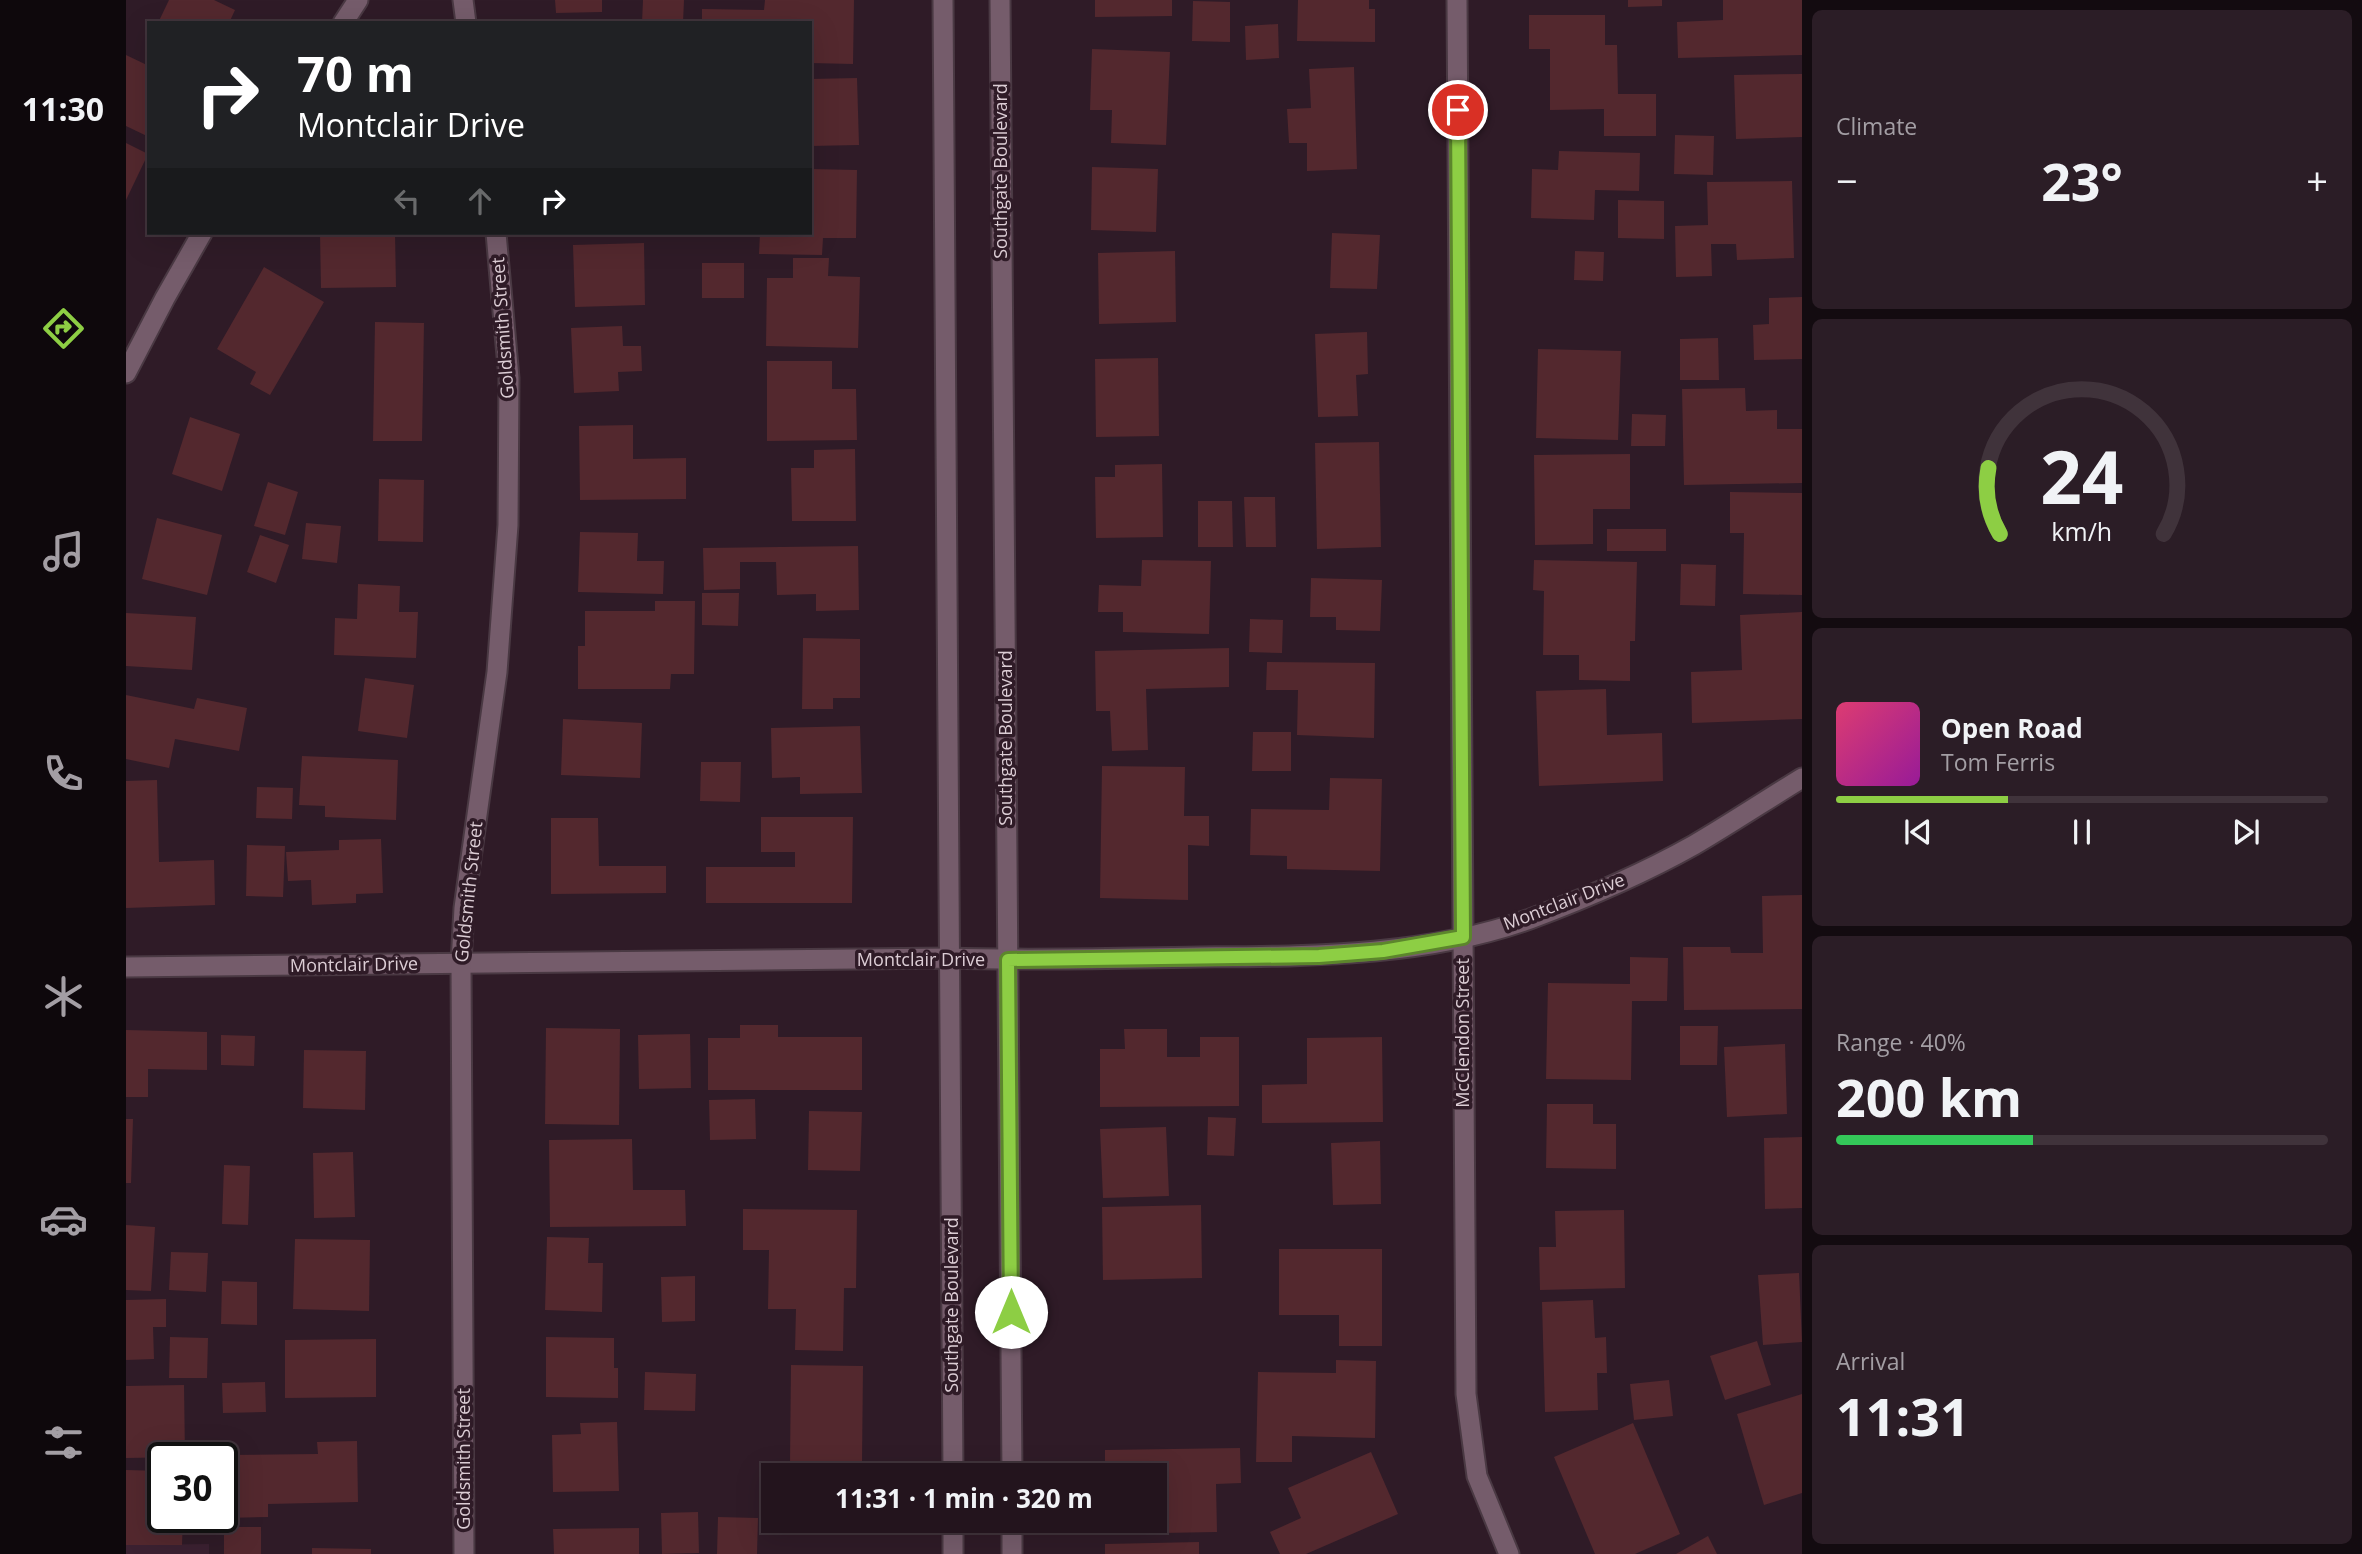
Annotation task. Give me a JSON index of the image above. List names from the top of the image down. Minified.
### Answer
{"streets":{"street":["Southgate Boulevard","Goldsmith Street","Montclair Drive","McClendon Street"]},"crossings":[["Southgate Boulevard","Montclair Drive"],["Goldsmith Street","Montclair Drive"],["Montclair Drive","McClendon Street"]],"page":{"tabs":"11:30","tile":["Climate",["Range · 40%","200 km"],["Arrival","11:31"]],"turn":["70 m","Montclair Drive"],"heat":["−","23°","+"],"song":["Open Road","Tom Ferris"],"limit":"30","trip":"11:31 · 1 min · 320 m","gauge":["24","km/h"]}}
